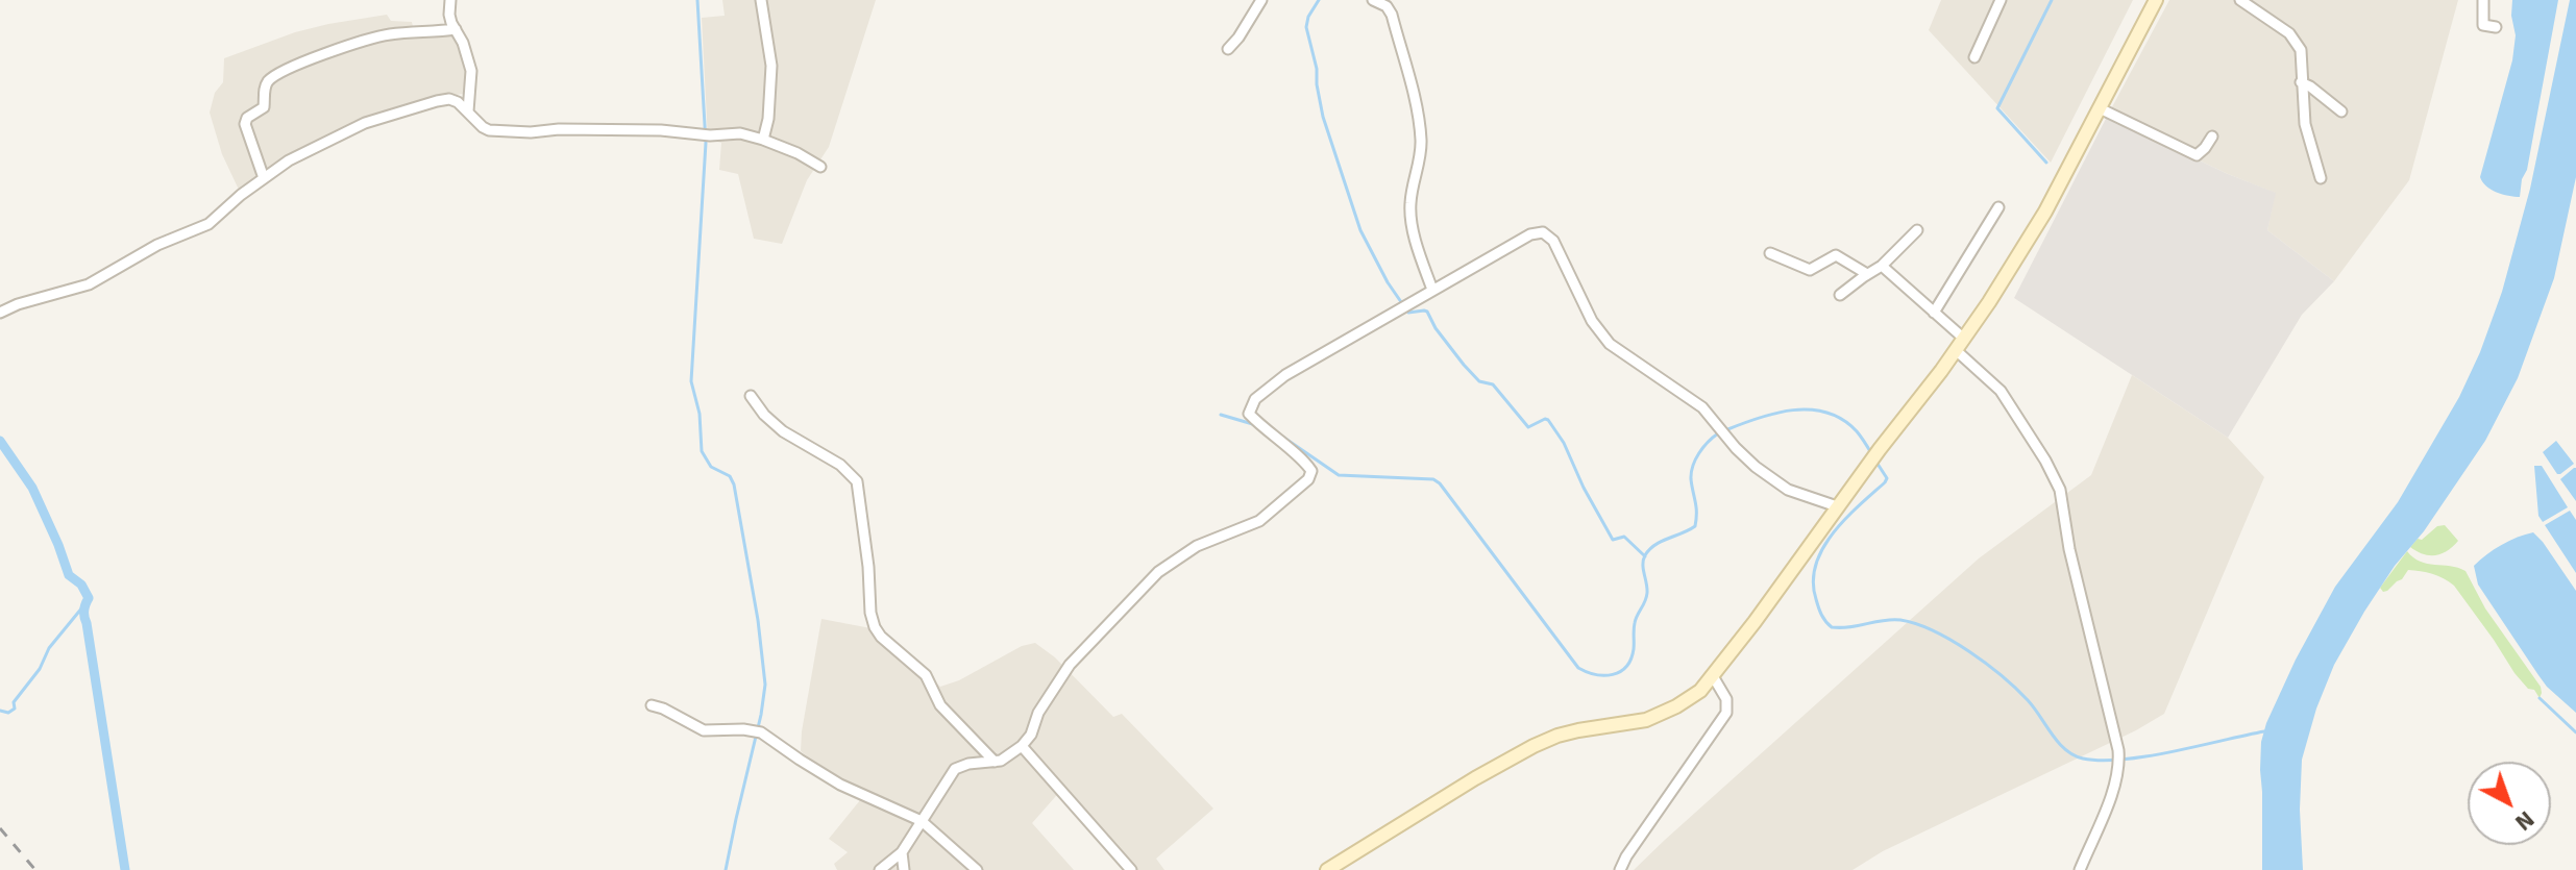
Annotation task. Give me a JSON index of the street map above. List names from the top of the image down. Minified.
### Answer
{"north":"bottom right"}
